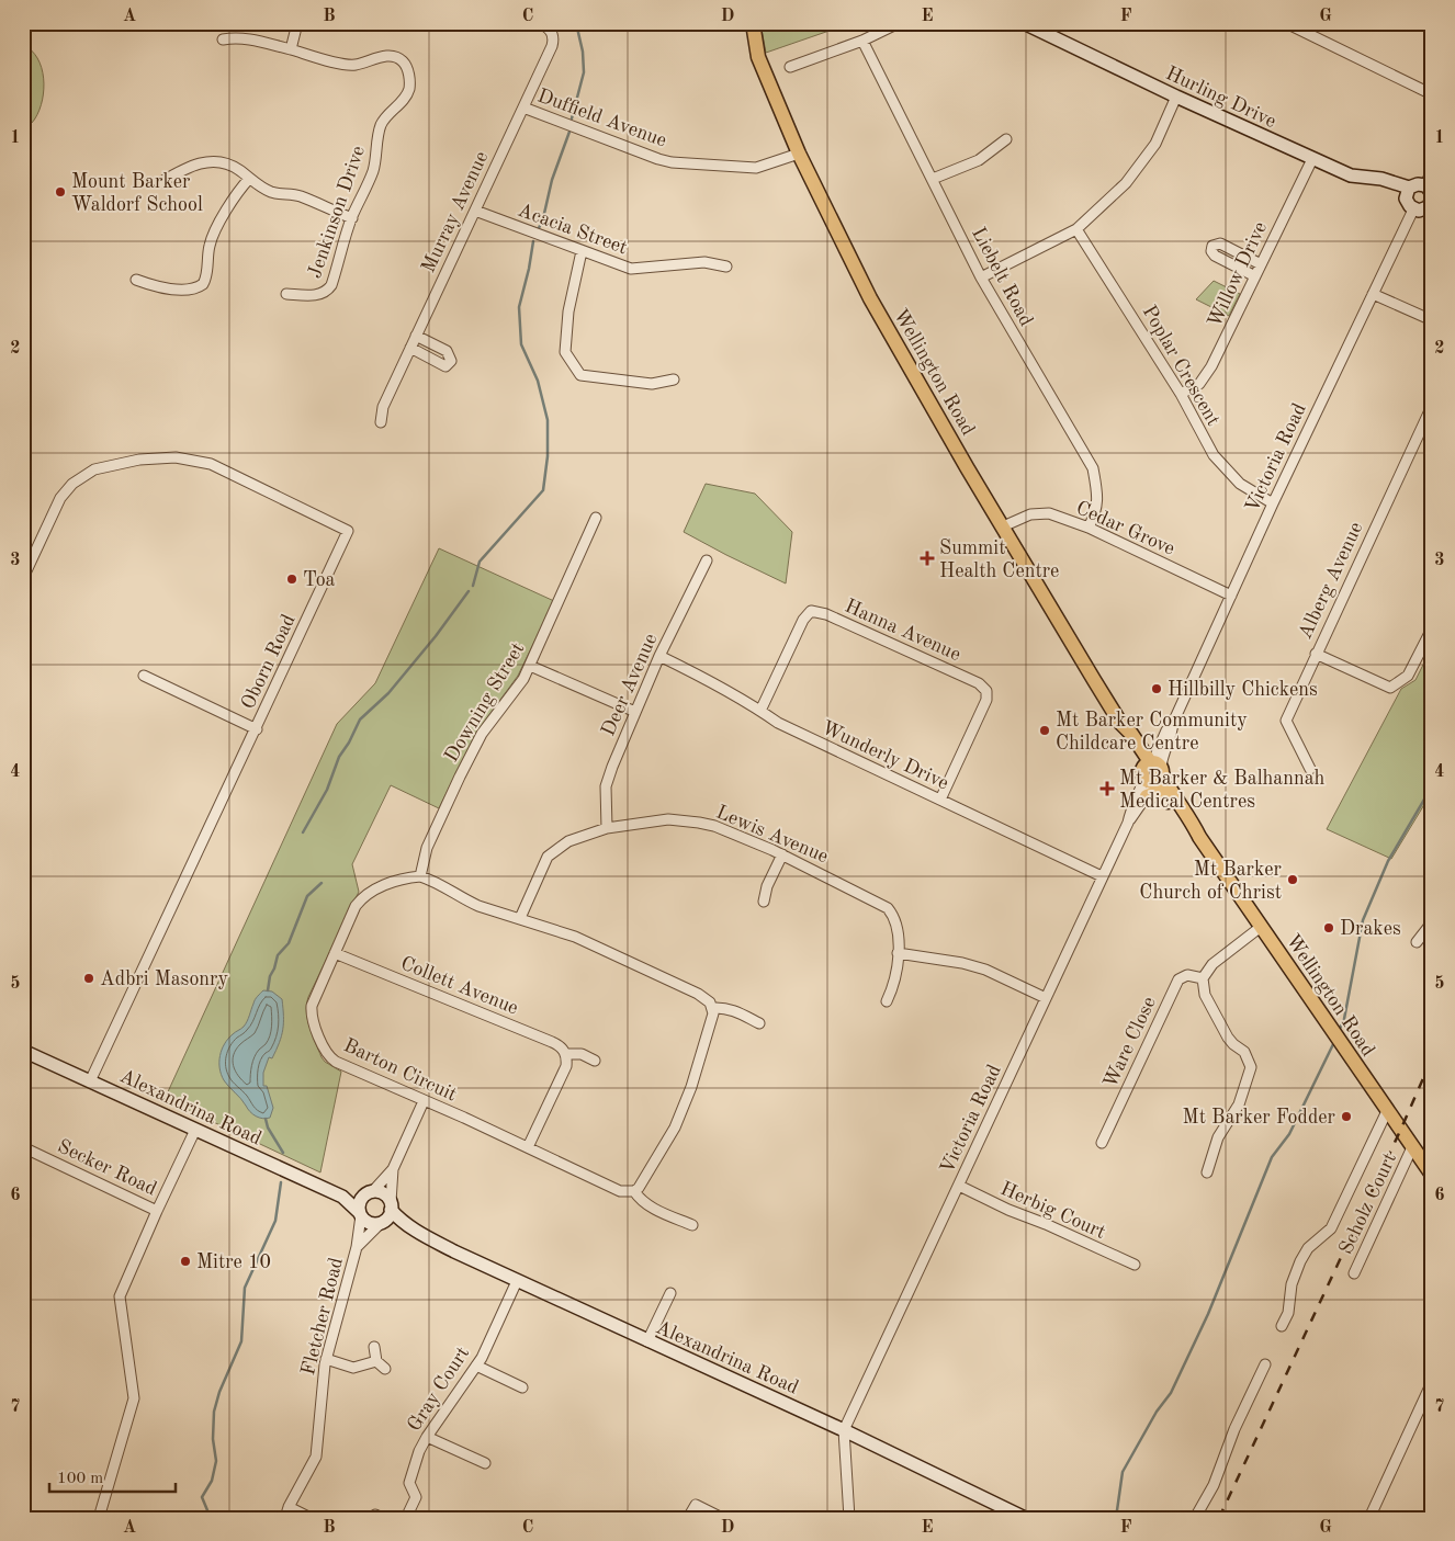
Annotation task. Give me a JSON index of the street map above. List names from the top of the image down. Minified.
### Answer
{"streets":{"main road":["Hurling Drive","Wellington Road","Alexandrina Road"],"street":["Duffield Avenue","Jenkinson Drive","Murray Avenue","Acacia Street","Willow Drive","Liebelt Road","Poplar Crescent","Victoria Road","Cedar Grove","Alberg Avenue","Hanna Avenue","Oborn Road","Deer Avenue","Downing Street","Wunderly Drive","Lewis Avenue","Collett Avenue","Ware Close","Barton Circuit","Secker Road","Scholz Court","Herbig Court","Fletcher Road","Gray Court"]},"crossings":[["Hurling Drive","Willow Drive"],["Duffield Avenue","Murray Avenue"],["Duffield Avenue","Wellington Road"],["Murray Avenue","Acacia Street"],["Willow Drive","Poplar Crescent"],["Liebelt Road","Cedar Grove"],["Poplar Crescent","Victoria Road"],["Wellington Road","Victoria Road"],["Wellington Road","Cedar Grove"],["Wellington Road","Scholz Court"],["Victoria Road","Cedar Grove"],["Victoria Road","Wunderly Drive"],["Victoria Road","Alexandrina Road"],["Victoria Road","Herbig Court"],["Hanna Avenue","Wunderly Drive"],["Oborn Road","Alexandrina Road"],["Deer Avenue","Wunderly Drive"],["Deer Avenue","Lewis Avenue"],["Downing Street","Barton Circuit"],["Collett Avenue","Barton Circuit"],["Alexandrina Road","Secker Road"],["Alexandrina Road","Fletcher Road"],["Alexandrina Road","Gray Court"]],"places":{"other":["Mount Barker Waldorf School","Toa","Hillbilly Chickens","Mt Barker Community Childcare Centre","Mt Barker Church of Christ","Drakes","Adbri Masonry","Mt Barker Fodder","Mitre 10"],"health":["Summit Health Centre","Mt Barker & Balhannah Medical Centres"]},"scale_bar":"100 m","grid":{"columns":["A","B","C","D","E","F","G"],"rows":["1","2","3","4","5","6","7"]}}
